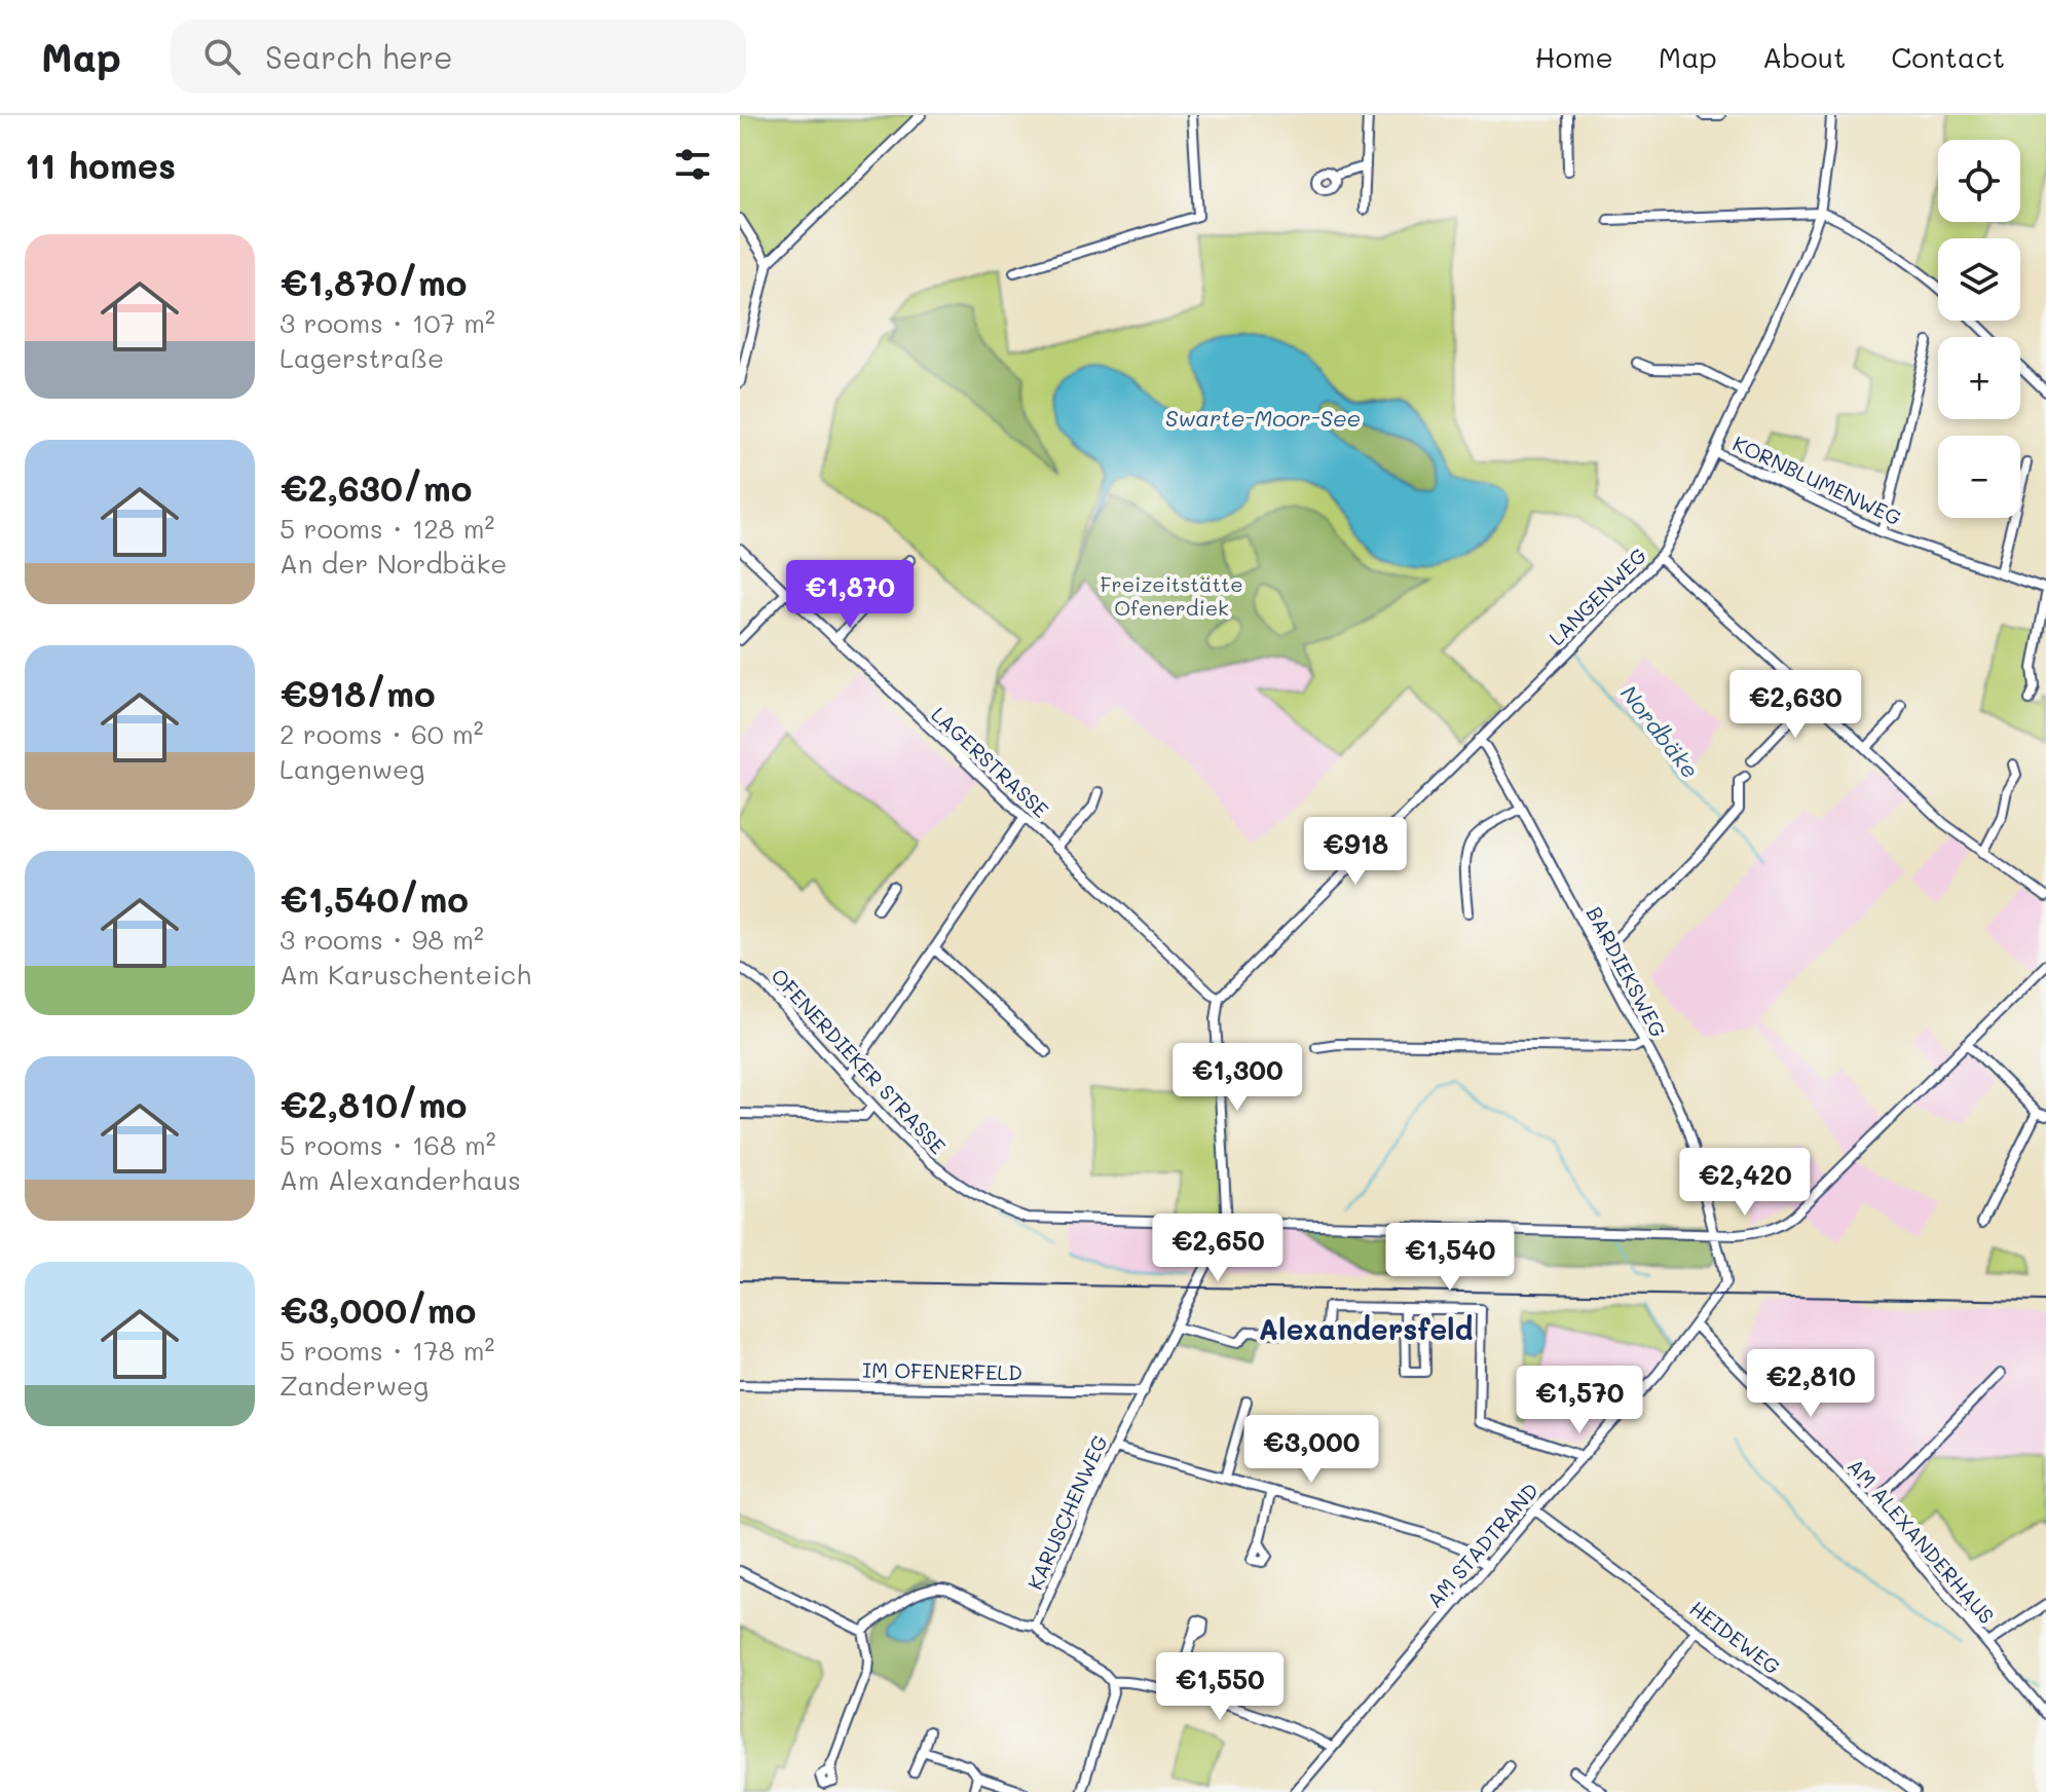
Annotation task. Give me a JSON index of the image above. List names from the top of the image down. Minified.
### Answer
{"streets":{"street":["KORNBLUMENWEG","LANGENWEG","LAGERSTRASSE","BARDIEKSWEG","OFENERDIEKER STRASSE","IM OFENERFELD","KARUSCHENWEG","AM ALEXANDERHAUS","AM STADTRAND","HEIDEWEG"]},"crossings":[["KORNBLUMENWEG","LANGENWEG"],["LANGENWEG","LAGERSTRASSE"],["LANGENWEG","BARDIEKSWEG"],["BARDIEKSWEG","OFENERDIEKER STRASSE"],["BARDIEKSWEG","AM STADTRAND"],["OFENERDIEKER STRASSE","KARUSCHENWEG"],["OFENERDIEKER STRASSE","AM STADTRAND"],["IM OFENERFELD","KARUSCHENWEG"],["AM ALEXANDERHAUS","AM STADTRAND"],["AM STADTRAND","HEIDEWEG"]],"districts":["Alexandersfeld"],"water":["Swarte-Moor-See","Nordbäke"],"parks":["Freizeitstätte Ofenerdiek"],"page":{"header":"Map","search":"Search here","nav":["Home","Map","About","Contact"],"heading":"11 homes","map_buttons":["+","−"],"list":[{"name":"€1,870/mo","note":"3 rooms · 107 m² · Lagerstraße"},{"name":"€2,630/mo","note":"5 rooms · 128 m² · An der Nordbäke"},{"name":"€918/mo","note":"2 rooms · 60 m² · Langenweg"},{"name":"€1,540/mo","note":"3 rooms · 98 m² · Am Karuschenteich"},{"name":"€2,810/mo","note":"5 rooms · 168 m² · Am Alexanderhaus"},{"name":"€3,000/mo","note":"5 rooms · 178 m² · Zanderweg"}],"price":["€1,870","€2,630","€918","€1,300","€2,420","€2,650","€1,540","€2,810","€1,570","€3,000","€1,550"]}}
